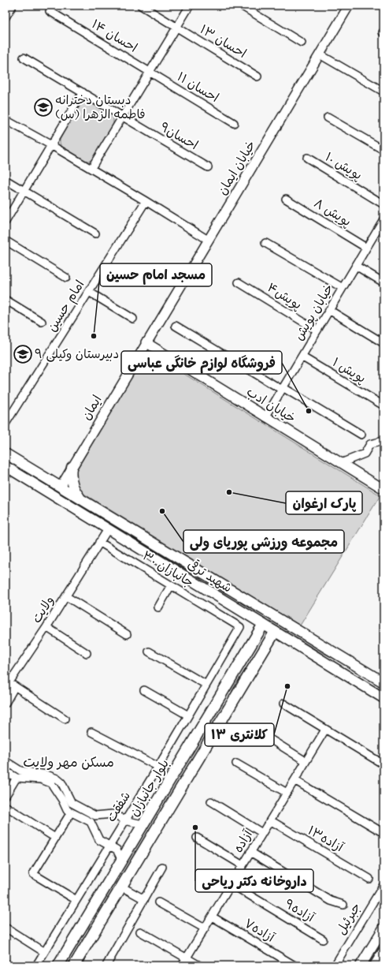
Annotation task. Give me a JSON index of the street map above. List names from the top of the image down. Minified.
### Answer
{"streets":{"main road":["شهید ترقی","بلوار جانبازان"],"street":["احسان ۱۴","احسان ۱۳","احسان ۱۱","احسان۹","پویش ۱۰","خیابان ایمان","پویش ۸","پویش۴","امام حسین","خیابان پویش","پویش ۱","خیابان ادب","ایمان","جانبازان ۳۰","ولایت","شفقت","آزاده۱۳","آزاده","آزاده۹","جبرئیل","آزاده۷"]},"crossings":[["احسان ۱۴","احسان ۱۱"],["خیابان ایمان","خیابان ادب"],["خیابان ایمان","ایمان"],["پویش ۸","خیابان پویش"],["پویش۴","خیابان پویش"],["خیابان پویش","پویش ۱"],["خیابان پویش","خیابان ادب"],["خیابان ادب","ایمان"],["ایمان","شهید ترقی"],["جانبازان ۳۰","ولایت"],["جانبازان ۳۰","شفقت"],["شهید ترقی","ولایت"],["شهید ترقی","بلوار جانبازان"],["آزاده۱۳","آزاده"],["آزاده","آزاده۹"],["آزاده","آزاده۷"]],"districts":["مسکن مهر ولایت"],"places":{"school or university":["دبستان دخترانه فاطمه الزهرا (س)","دبیرستان وکیلی ۹"],"other":["مسجد امام حسین","فروشگاه لوازم خانگی عباسی","پارک ارغوان","مجموعه ورزشی پوریای ولی","کلانتری ۱۳","داروخانه دکتر ریاحی"]}}
